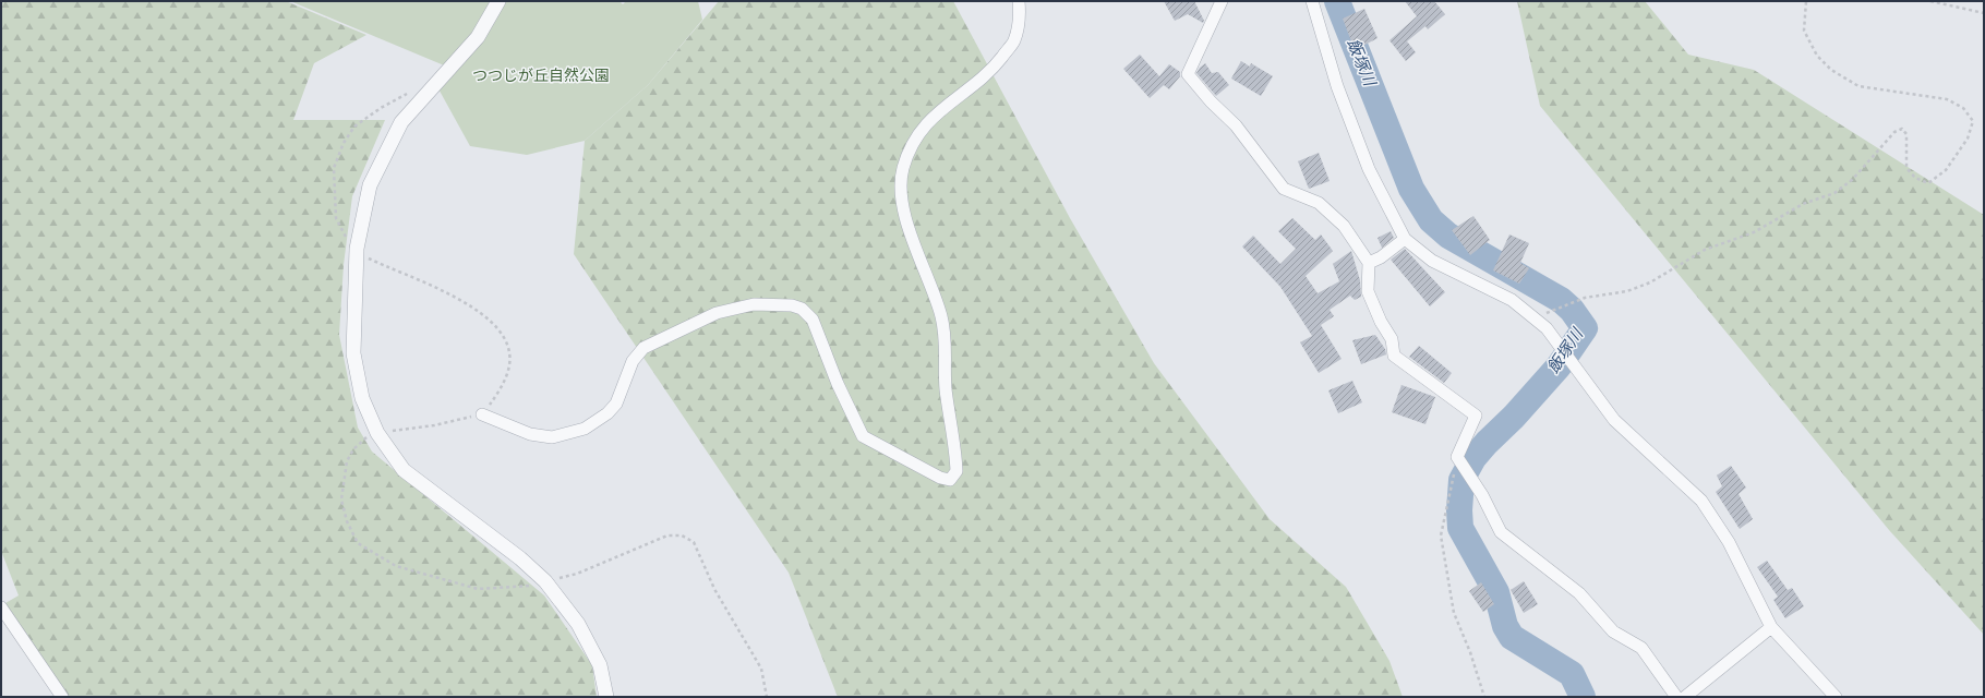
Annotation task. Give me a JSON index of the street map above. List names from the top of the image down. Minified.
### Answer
{"water":["飯塚川"],"parks":["つつじが丘自然公園"]}
